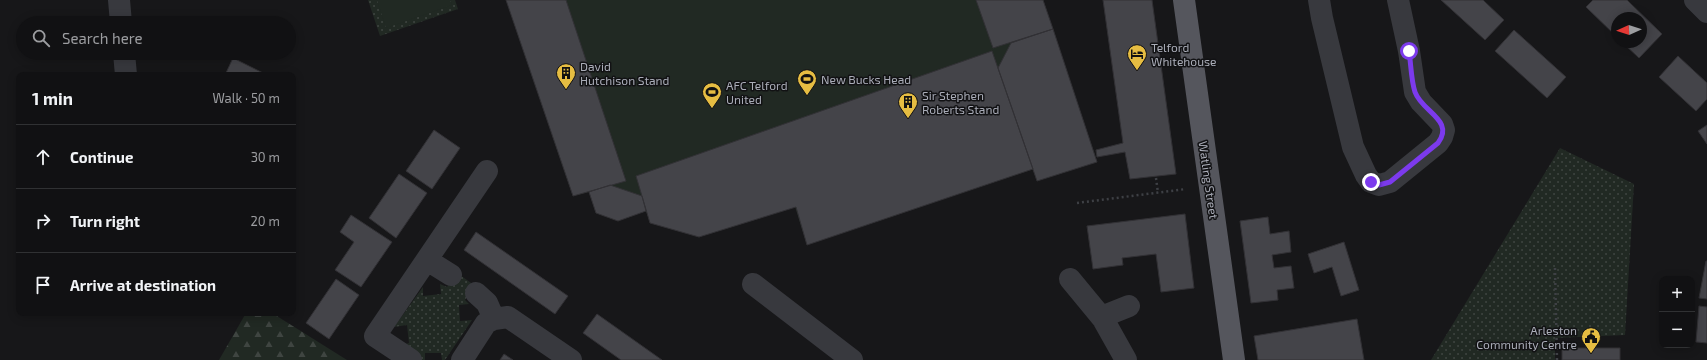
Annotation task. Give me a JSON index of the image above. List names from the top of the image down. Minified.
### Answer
{"streets":{"main road":["Watling Street"]},"places":{"hotel":["Telford Whitehouse"],"building":["David Hutchison Stand","Sir Stephen Roberts Stand"],"sports":["New Bucks Head","AFC Telford United"],"public building":["Arleston Community Centre"]},"north":"left","page":{"search":"Search here","heading":["1 min","Walk · 50 m"],"list":[["Continue","30 m"],["Turn right","20 m"],"Arrive at destination"],"map_buttons":["+","−"]}}
